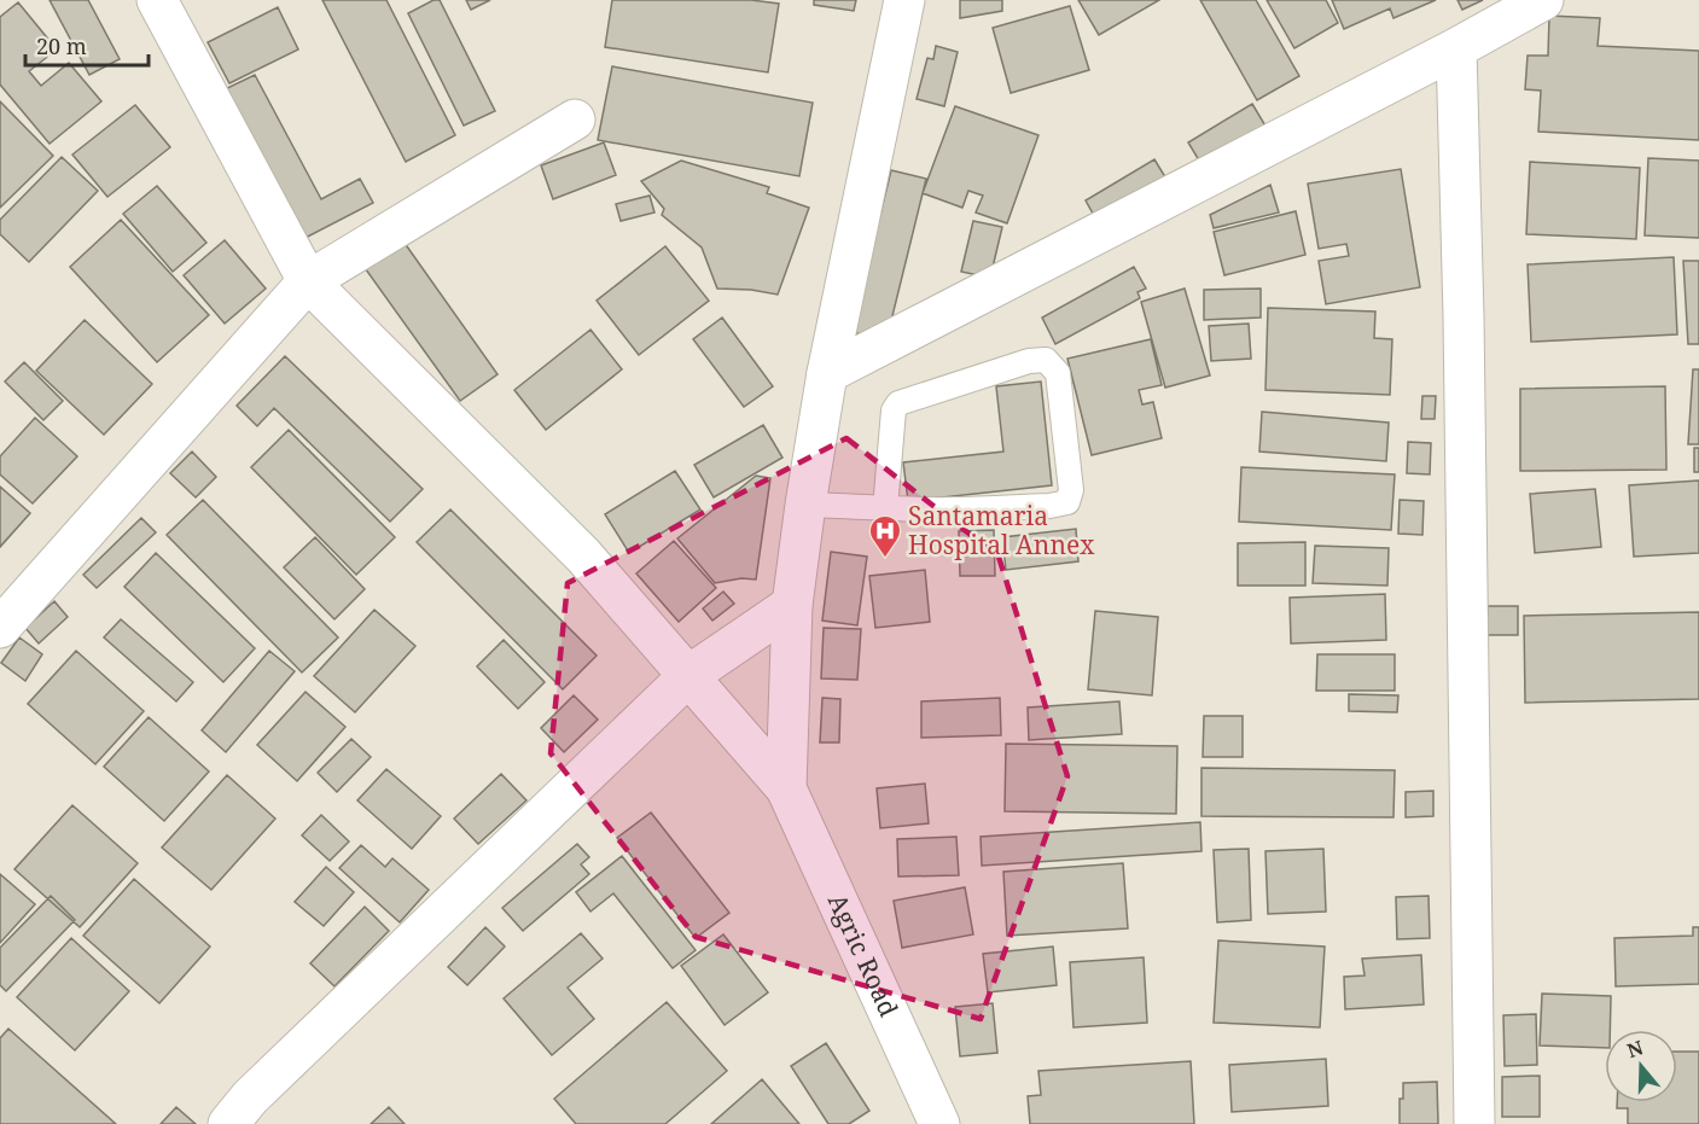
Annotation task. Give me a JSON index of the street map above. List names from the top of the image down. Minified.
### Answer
{"streets":{"street":["Agric Road"]},"places":{"hospital":["Santamaria Hospital Annex"]},"scale_bar":"20 m","north":"top"}
